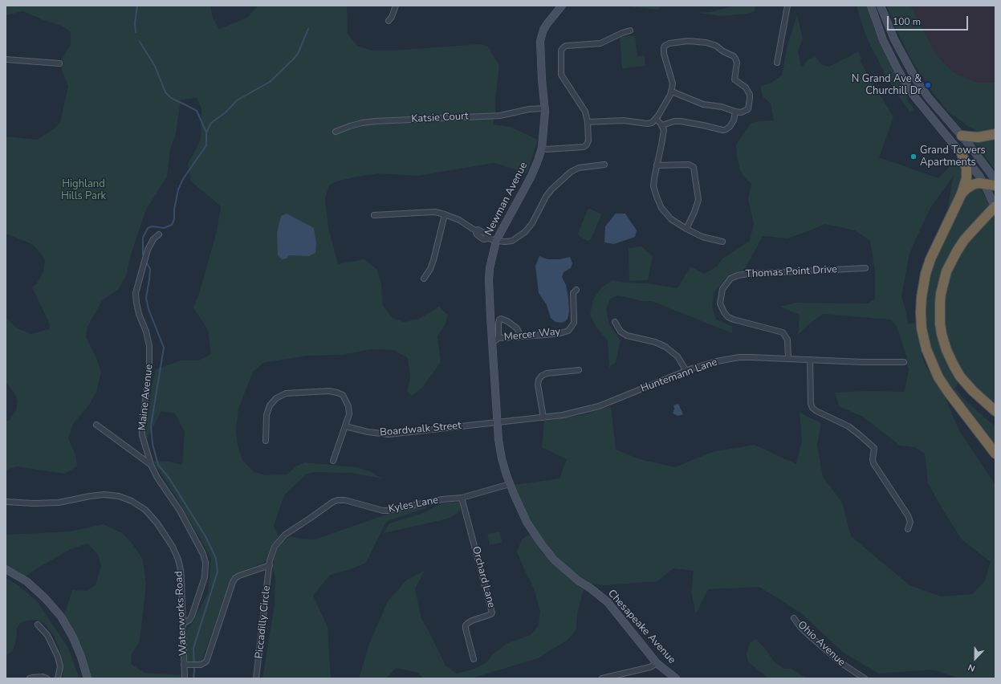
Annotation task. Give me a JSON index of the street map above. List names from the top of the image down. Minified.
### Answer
{"streets":{"street":["Katsie Court","Newman Avenue","Thomas Point Drive","Mercer Way","Huntemann Lane","Maine Avenue","Boardwalk Street","Kyles Lane","Orchard Lane","Waterworks Road","Piccadilly Circle","Chesapeake Avenue","Ohio Avenue"]},"crossings":[["Katsie Court","Newman Avenue"],["Newman Avenue","Mercer Way"],["Newman Avenue","Huntemann Lane"],["Newman Avenue","Boardwalk Street"],["Newman Avenue","Kyles Lane"],["Newman Avenue","Chesapeake Avenue"],["Thomas Point Drive","Huntemann Lane"],["Huntemann Lane","Boardwalk Street"],["Maine Avenue","Waterworks Road"],["Kyles Lane","Orchard Lane"],["Kyles Lane","Piccadilly Circle"],["Kyles Lane","Chesapeake Avenue"]],"parks":["Highland Hills Park"],"places":["N Grand Ave & Churchill Dr","Grand Towers Apartments"],"scale_bar":"100 m","north":"bottom"}
